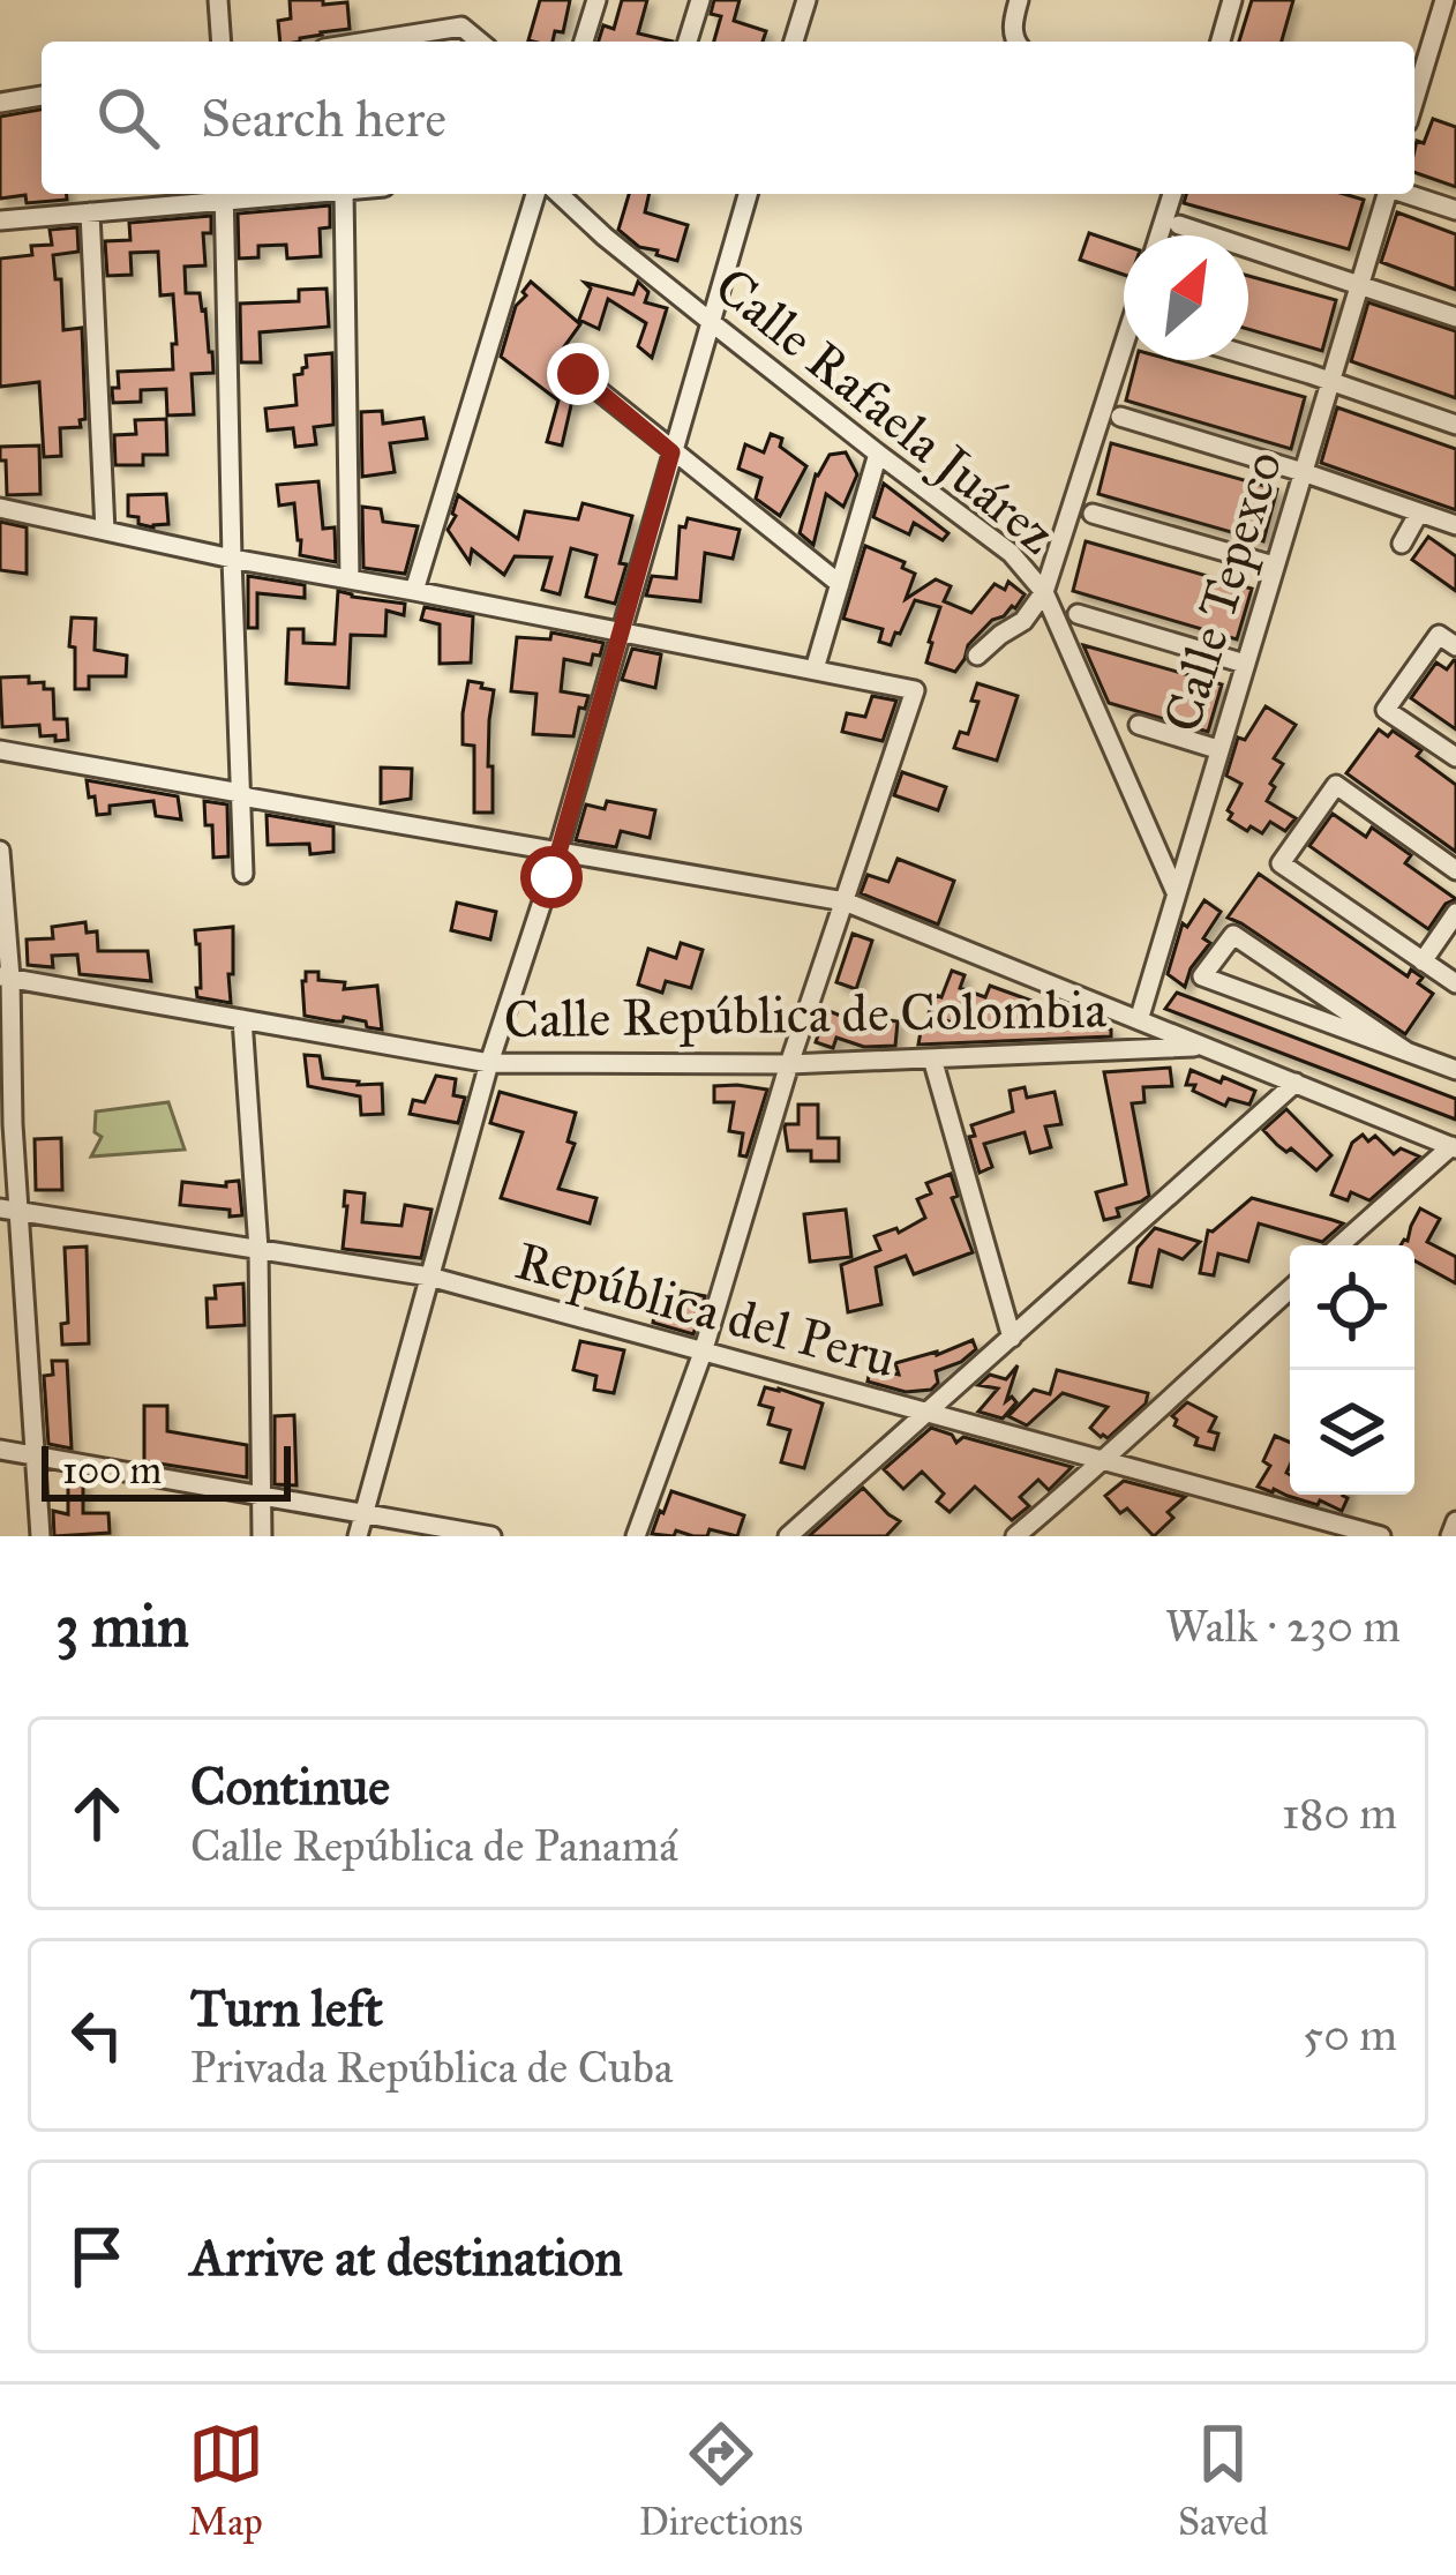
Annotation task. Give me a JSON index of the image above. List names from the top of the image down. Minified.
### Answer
{"streets":{"street":["Calle Rafaela Juárez","Calle Tepexco","Calle República de Colombia","República del Peru"]},"crossings":[["Calle Rafaela Juárez","Calle Tepexco"]],"scale_bar":"100 m","north":"top right","page":{"search":"Search here","scale":"100 m","heading":["3 min","Walk · 230 m"],"list":[["Continue","Calle República de Panamá","180 m"],["Turn left","Privada República de Cuba","50 m"],"Arrive at destination"],"nav":["Map","Directions","Saved"]}}
